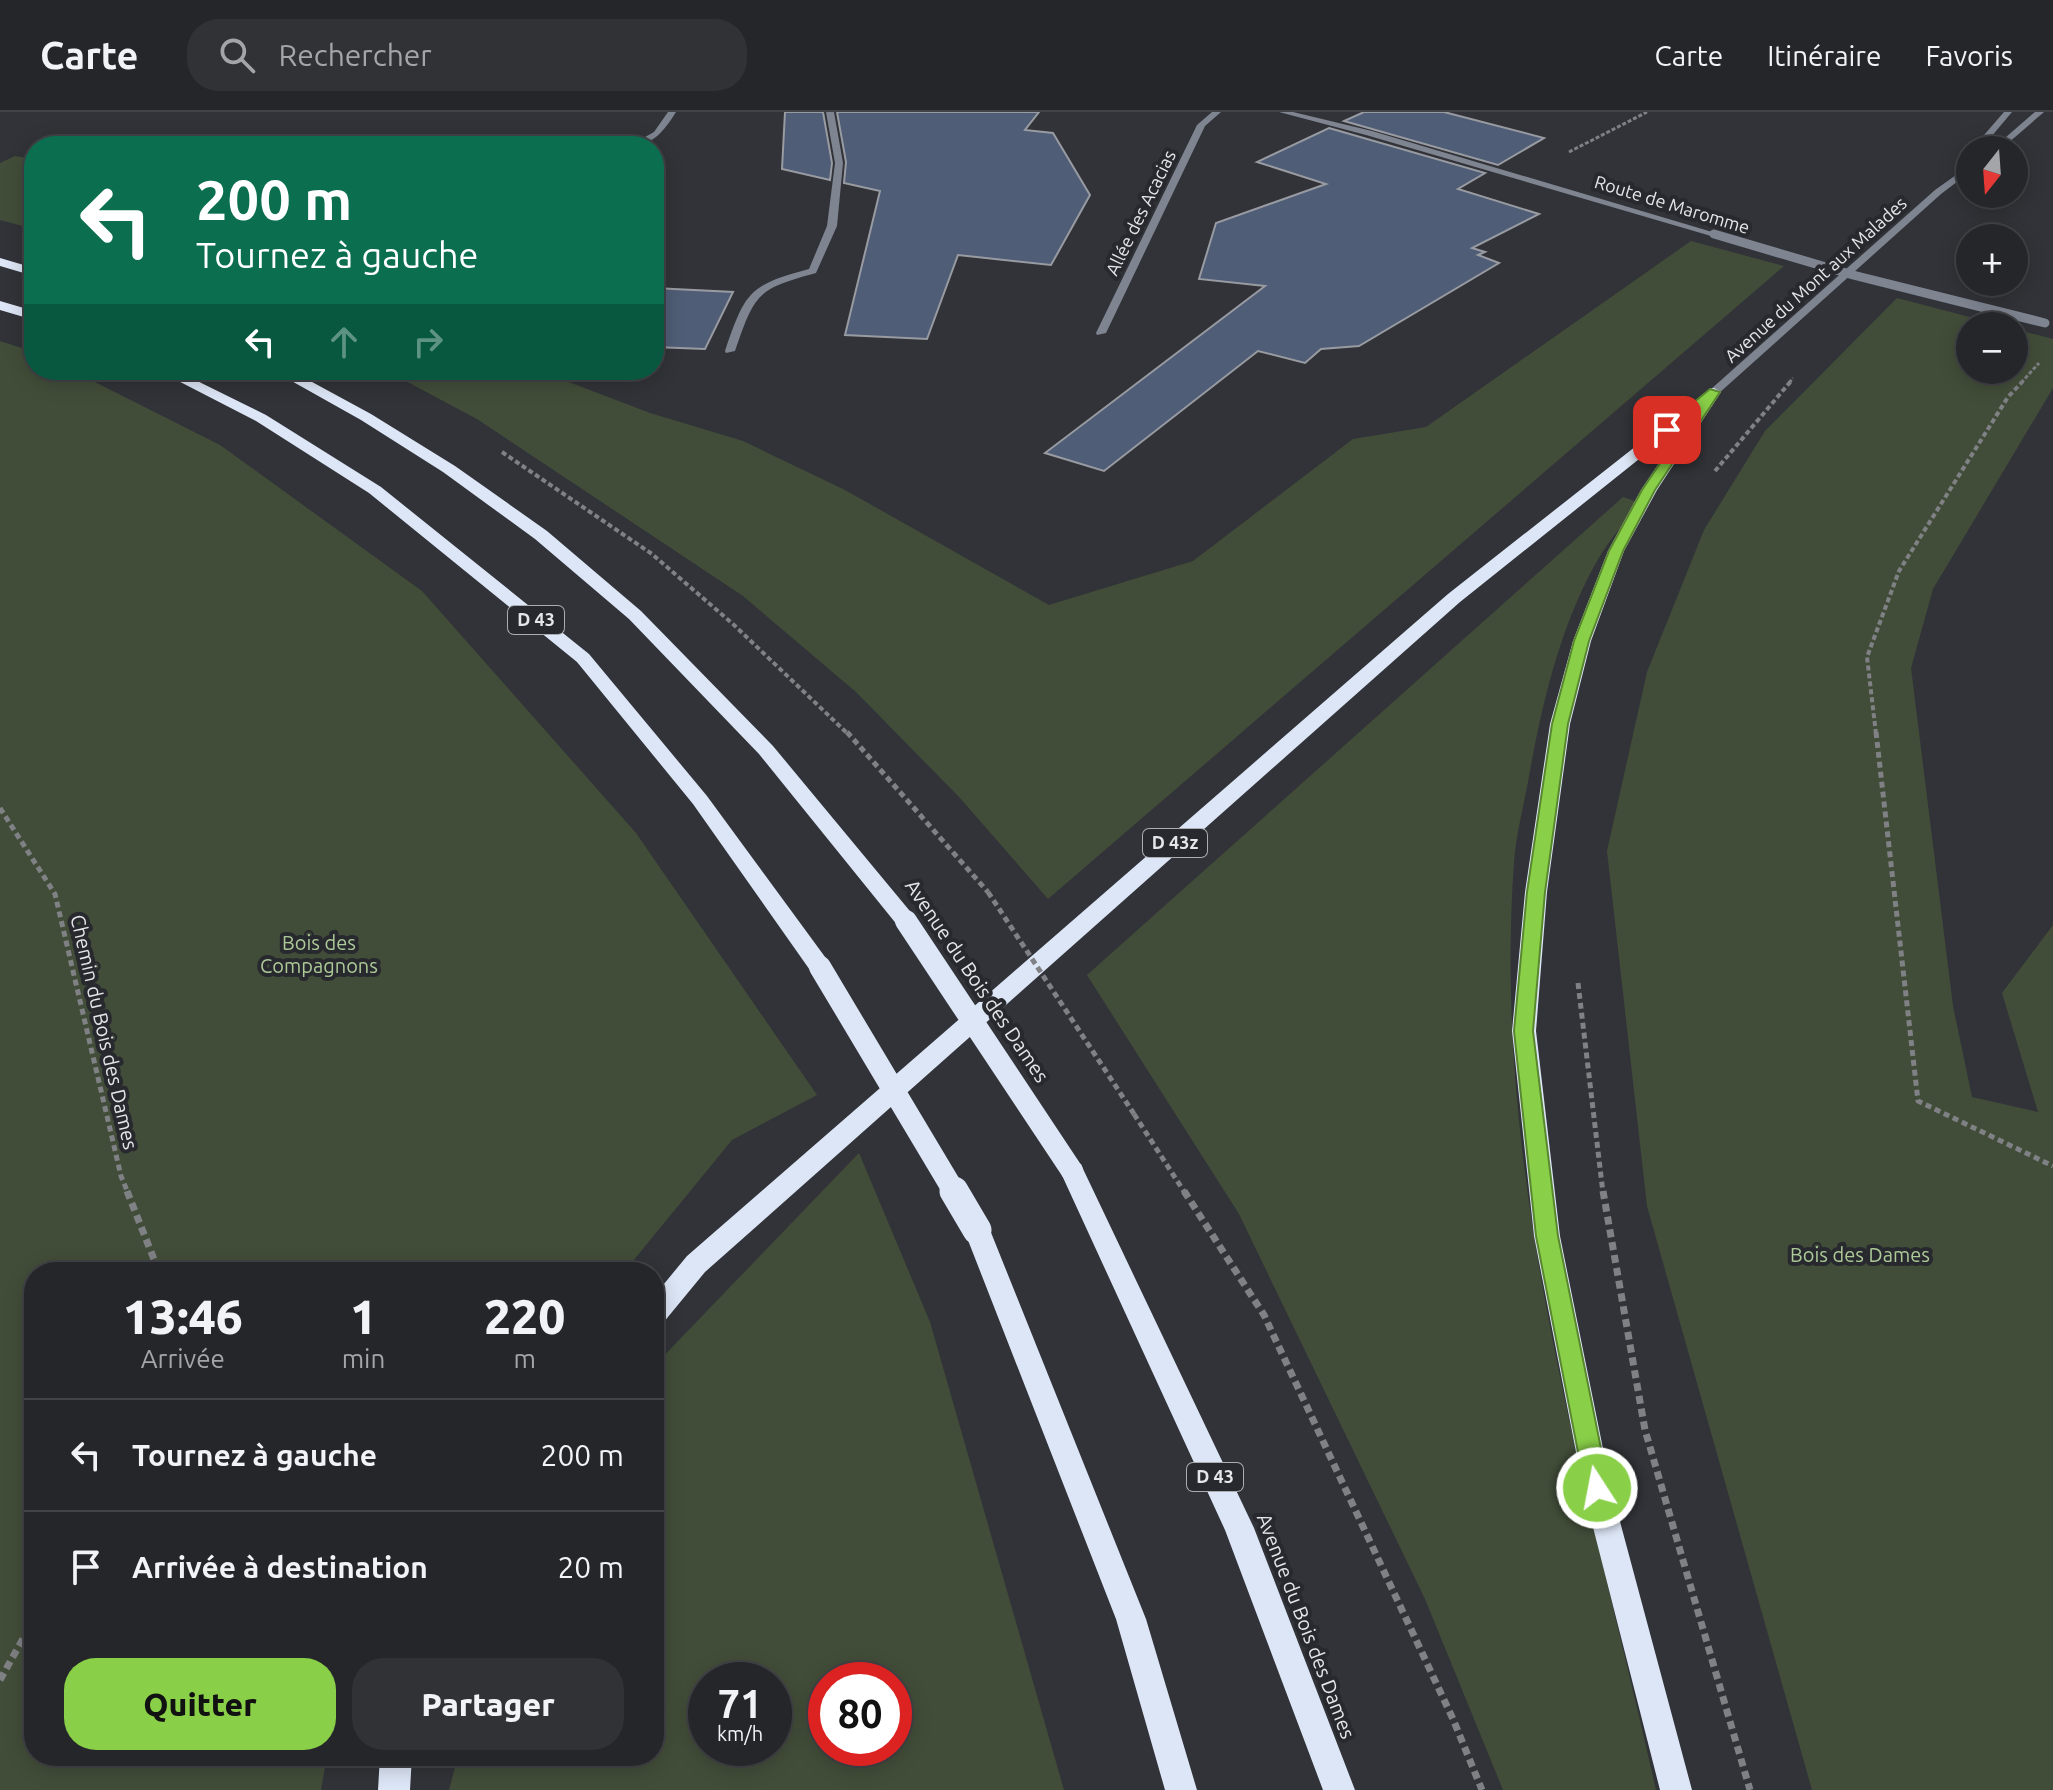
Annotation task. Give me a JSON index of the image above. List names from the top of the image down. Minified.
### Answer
{"streets":{"highway":["D 43","D 43z","Avenue du Bois des Dames"],"street":["Route de Maromme","Allée des Acacias","Avenue du Mont aux Malades"],"path":["Chemin du Bois des Dames"]},"crossings":[["Avenue du Mont aux Malades","D 43z"]],"parks":["Bois des Compagnons","Bois des Dames"],"north":"bottom","page":{"header":"Carte","search":"Rechercher","nav":["Carte","Itinéraire","Favoris"],"map_buttons":["+","−"],"turn":["200 m","Tournez à gauche"],"eta":["13:46","Arrivée","1","min","220","m"],"list":[{"name":"Tournez à gauche","value":"200 m"},{"name":"Arrivée à destination","value":"20 m"}],"buttons":["Quitter","Partager"],"speed":"71 km/h","limit":"80"}}
